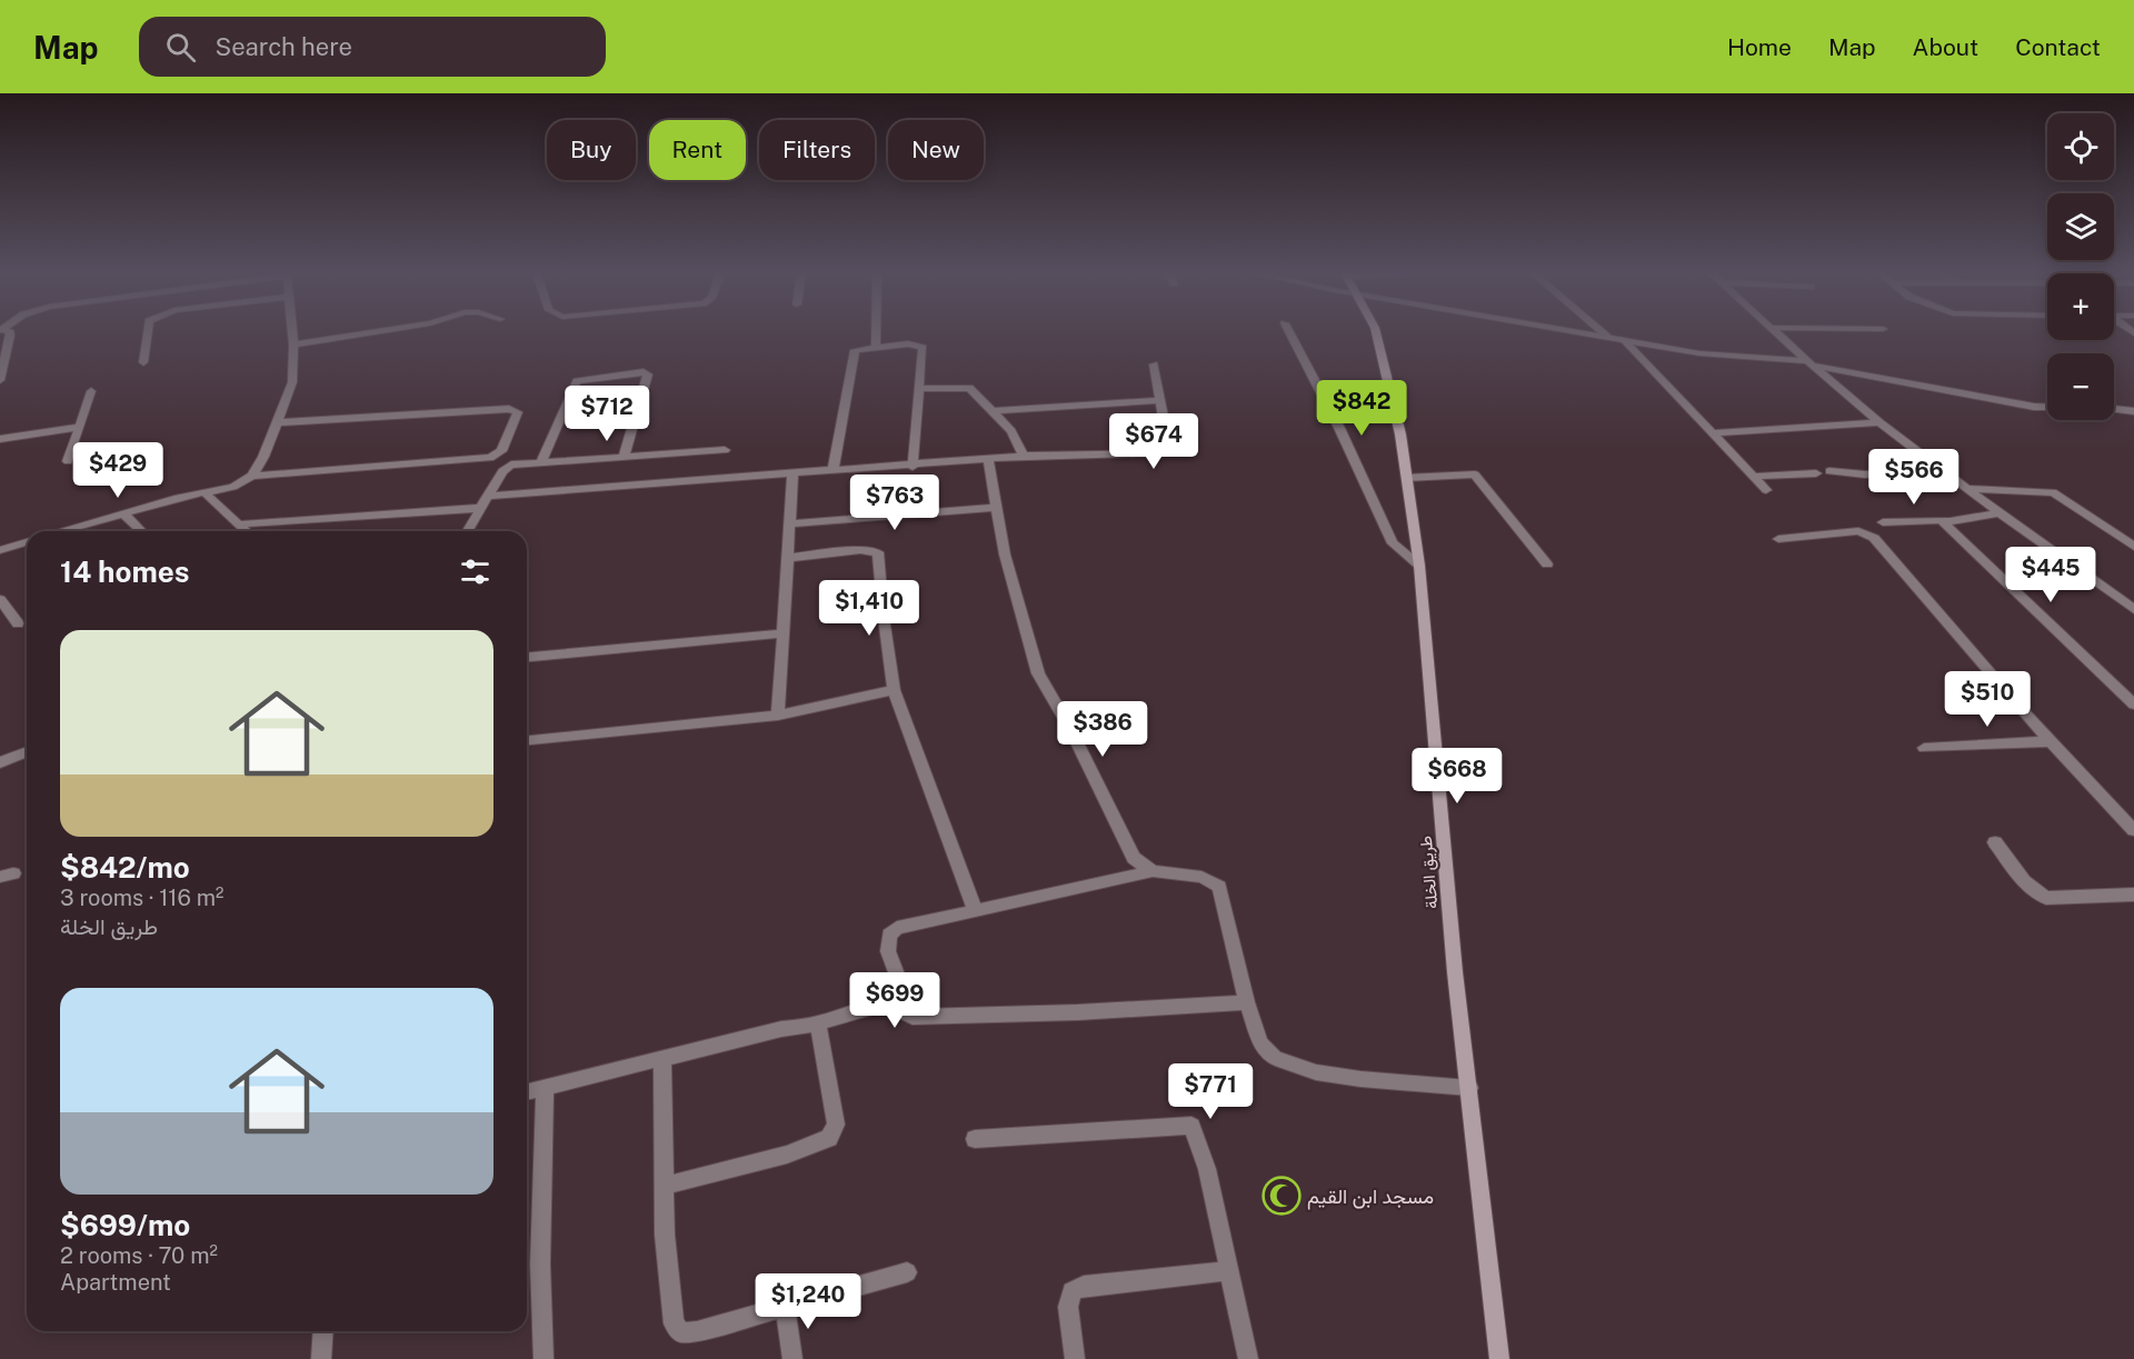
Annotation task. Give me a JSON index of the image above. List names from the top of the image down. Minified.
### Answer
{"streets":{"street":["طريق الخلة"]},"places":{"mosque":["مسجد ابن القيم"]},"page":{"header":"Map","search":"Search here","nav":["Home","Map","About","Contact"],"map_buttons":["+","−"],"chip":["Buy","Rent","Filters","New"],"price":["$842","$712","$674","$429","$566","$763","$445","$1,410","$510","$386","$668","$699","$771","$1,240"],"heading":"14 homes","list":[{"name":"$842/mo","note":"3 rooms · 116 m² · طريق الخلة"},{"name":"$699/mo","note":"2 rooms · 70 m² · Apartment"}]}}
